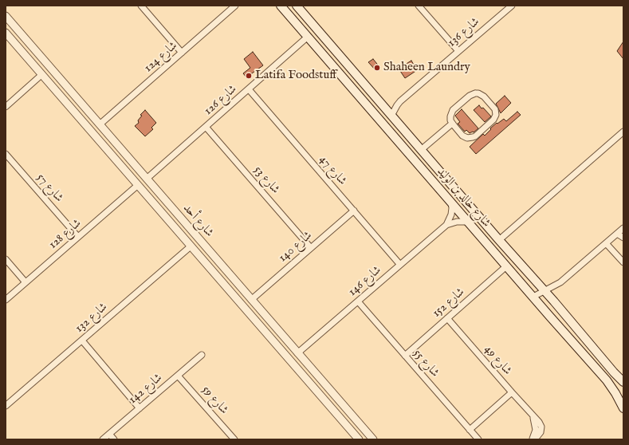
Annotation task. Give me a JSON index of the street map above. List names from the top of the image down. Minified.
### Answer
{"streets":{"main road":["شارع خالد بن الوليد"],"street":["شارع 136","شارع 124","شارع 126","شارع 47","شارع 53","شارع 57","شارع أحد","شارع 128","شارع 140","شارع 146","شارع 152","شارع 132","شارع 49","شارع 55","شارع 142","شارع 59"]},"crossings":[["شارع 136","شارع خالد بن الوليد"],["شارع 124","شارع أحد"],["شارع 126","شارع 47"],["شارع 126","شارع 53"],["شارع 126","شارع خالد بن الوليد"],["شارع 126","شارع أحد"],["شارع 47","شارع 140"],["شارع 47","شارع 146"],["شارع 53","شارع 140"],["شارع 57","شارع 128"],["شارع خالد بن الوليد","شارع 146"],["شارع خالد بن الوليد","شارع 152"],["شارع أحد","شارع 128"],["شارع أحد","شارع 140"],["شارع أحد","شارع 146"],["شارع أحد","شارع 132"],["شارع 146","شارع 55"],["شارع 152","شارع 49"],["شارع 152","شارع 55"],["شارع 142","شارع 59"]],"places":["Shaheen Laundry","Latifa Foodstuff"]}
